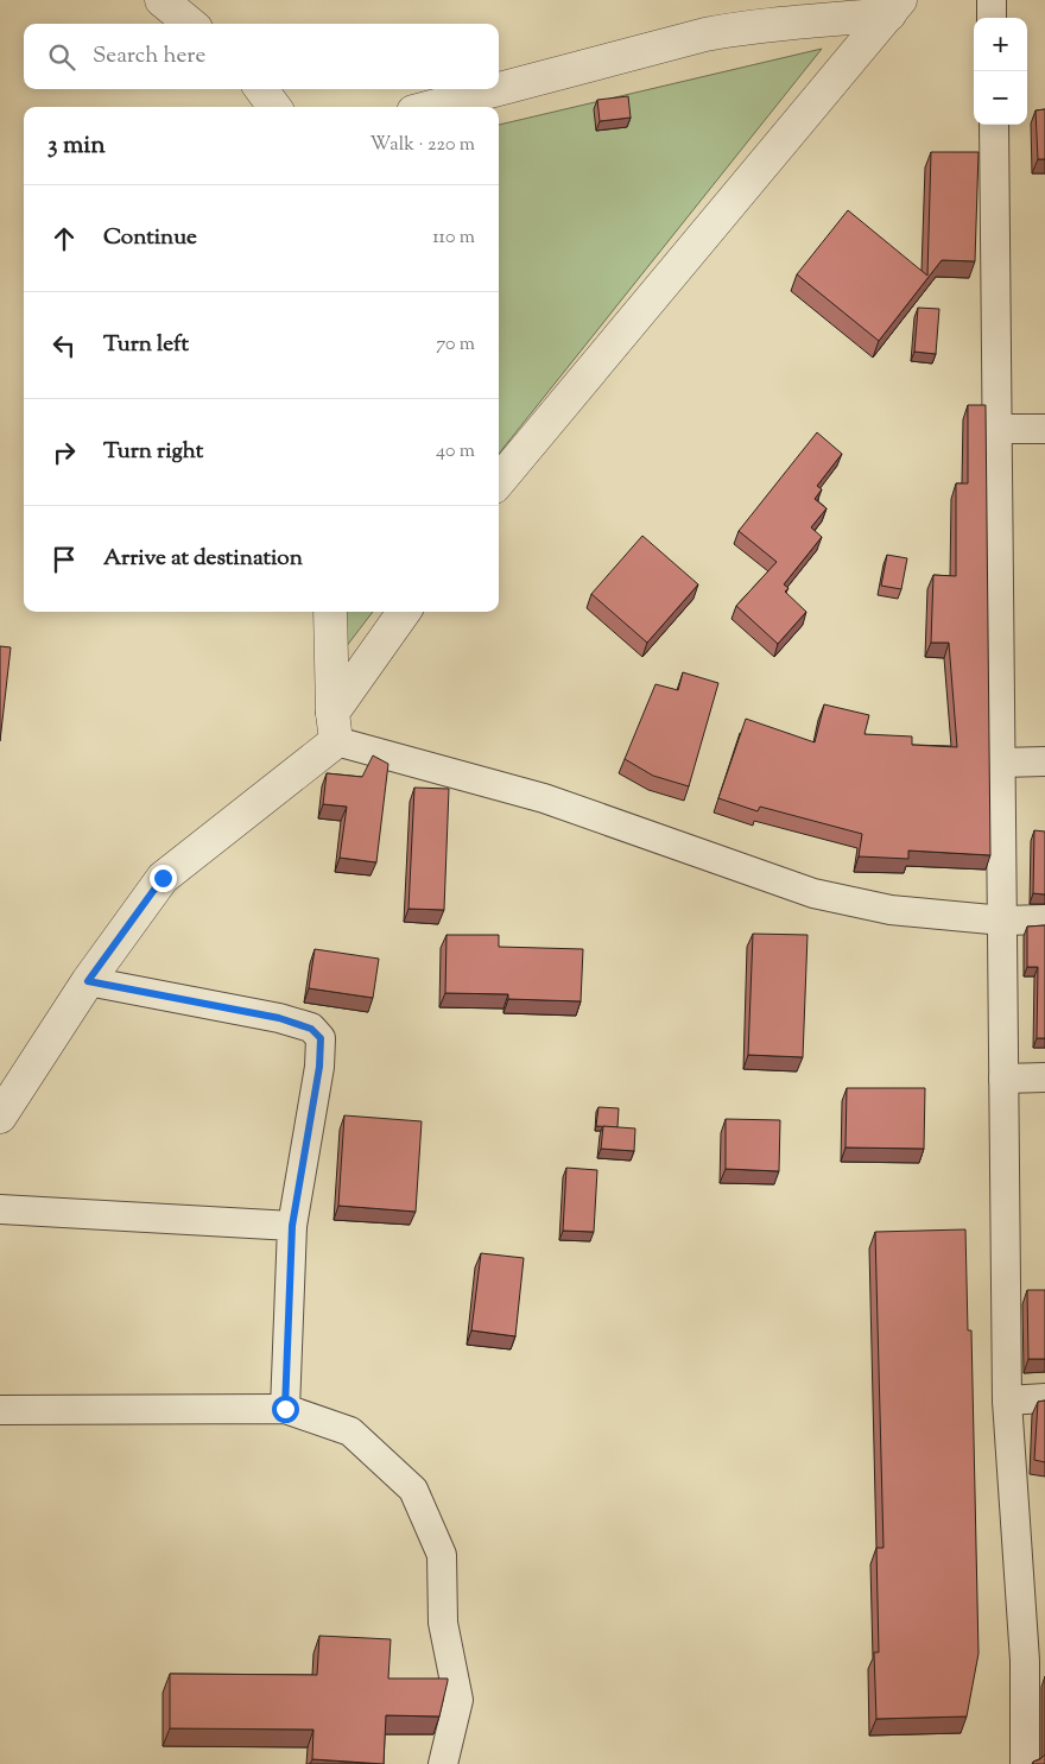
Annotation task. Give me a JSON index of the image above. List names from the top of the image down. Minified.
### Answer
{"page":{"map_buttons":["+","−"],"search":"Search here","heading":["3 min","Walk · 220 m"],"list":[["Continue","110 m"],["Turn left","70 m"],["Turn right","40 m"],"Arrive at destination"]}}
